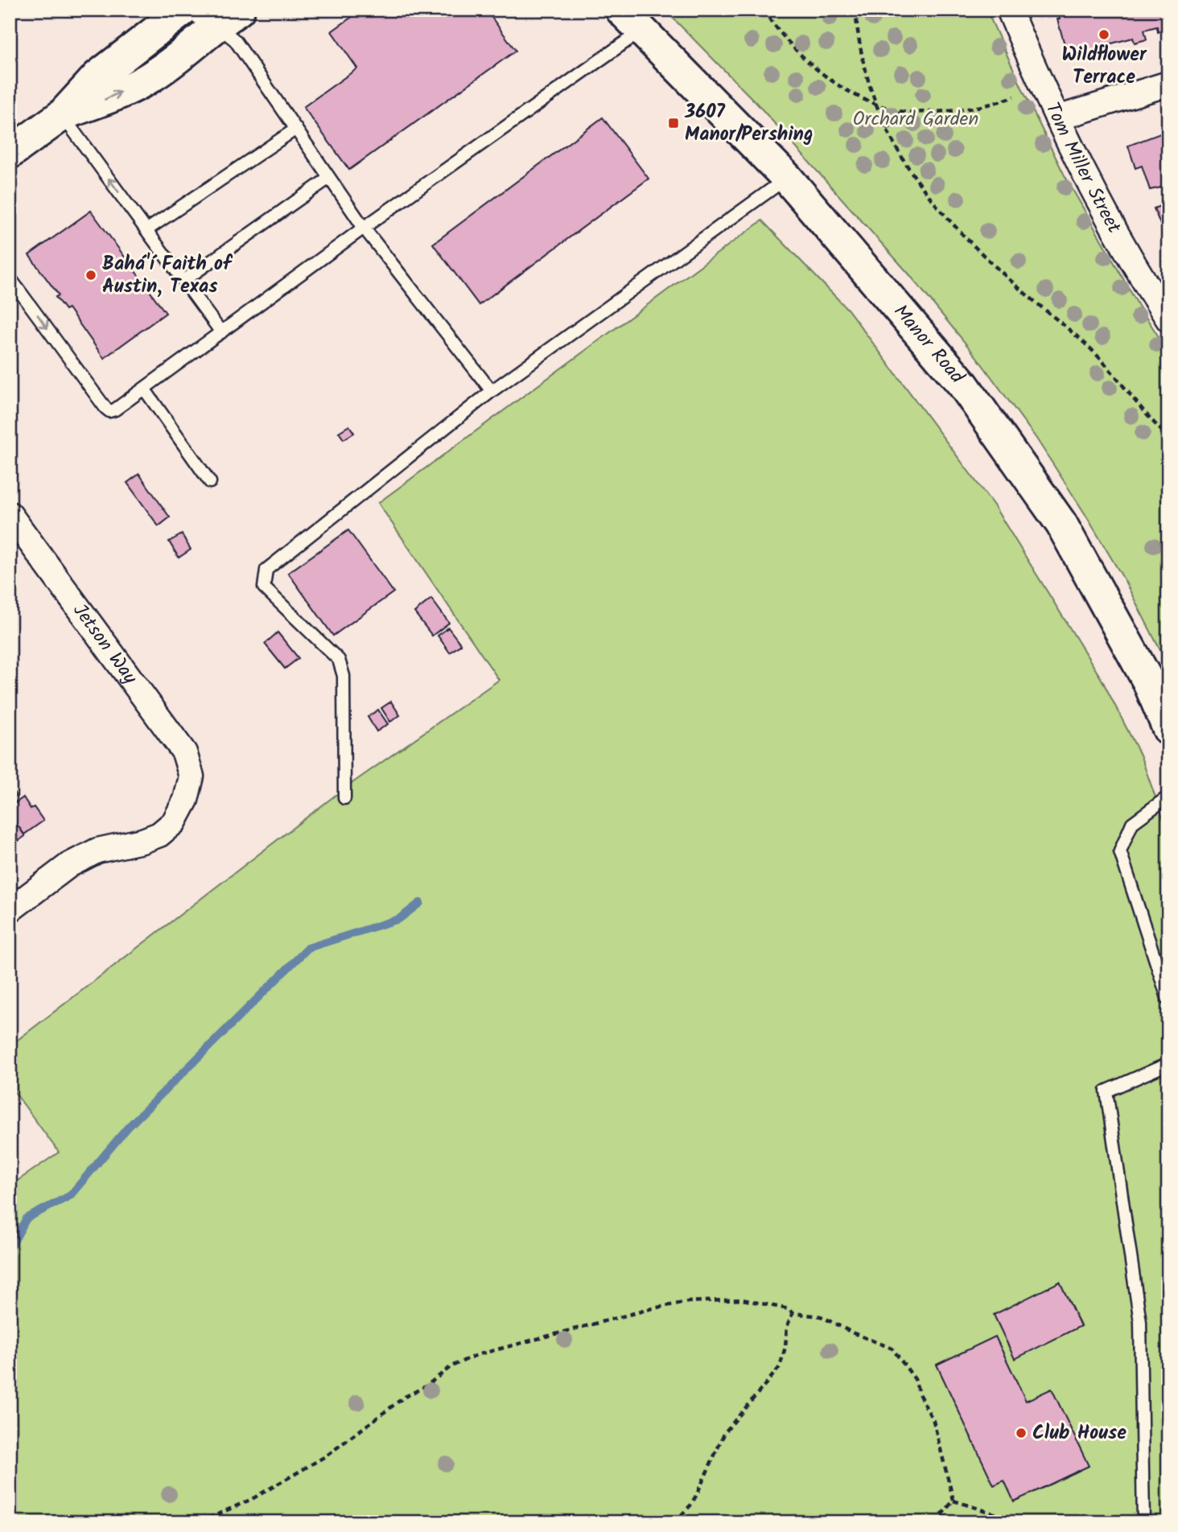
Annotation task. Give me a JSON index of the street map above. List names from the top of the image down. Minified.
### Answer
{"streets":{"main road":["Manor Road"],"street":["Tom Miller Street","Jetson Way"]},"parks":["Orchard Garden"],"places":{"other":["Wildflower Terrace","Bahá'í Faith of Austin, Texas","Club House"],"transit":["3607 Manor/Pershing"]}}
